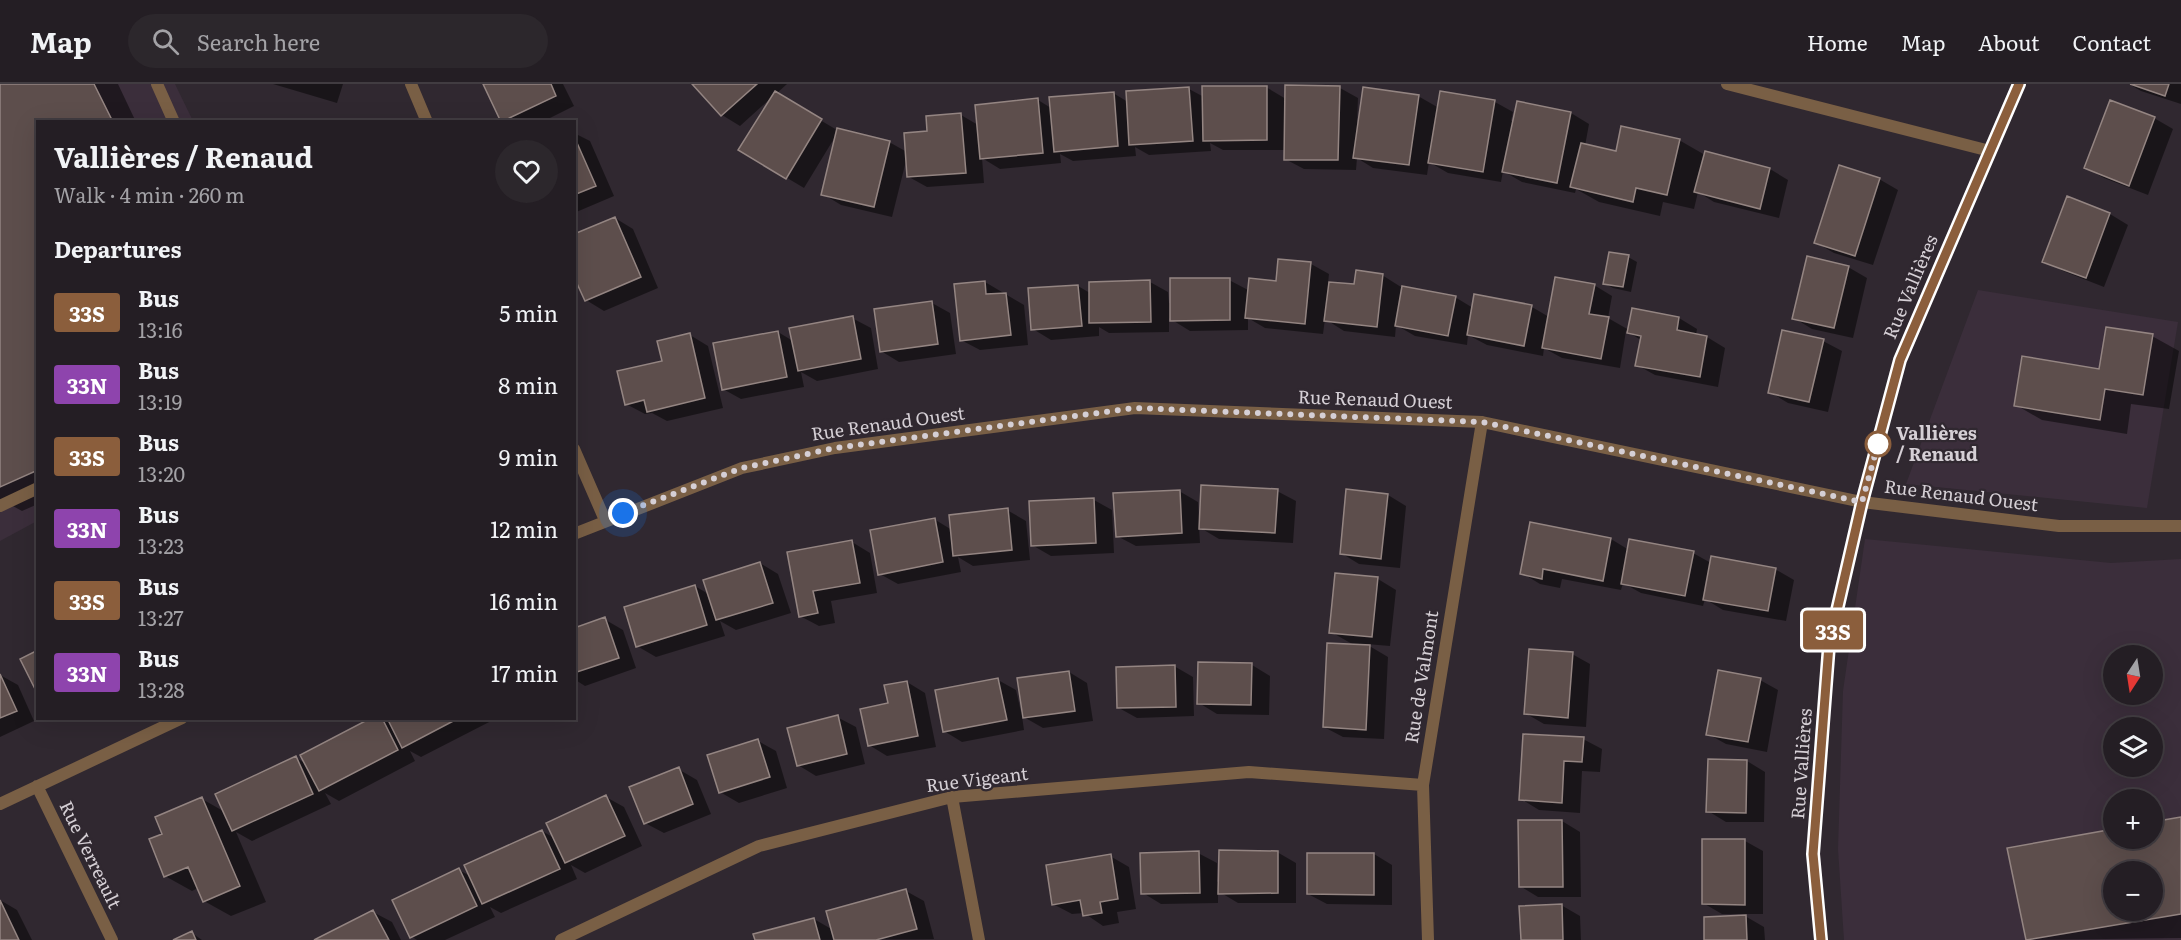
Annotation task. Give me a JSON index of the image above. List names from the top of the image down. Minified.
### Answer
{"streets":{"street":["Rue Vallières","Rue Renaud Ouest","Rue de Valmont","Rue Vigeant","Rue Verreault"]},"crossings":[["Rue Vallières","Rue Renaud Ouest"],["Rue Renaud Ouest","Rue de Valmont"],["Rue de Valmont","Rue Vigeant"]],"places":["Vallières / Renaud"],"lines":["bus line 33S"],"north":"bottom","page":{"header":"Map","search":"Search here","nav":["Home","Map","About","Contact"],"on_map":"33S","heading":[["Vallières / Renaud","Walk · 4 min · 260 m"],"Departures"],"list":[{"mark":"33S","name":"Bus","note":"13:16","value":"5 min"},{"mark":"33N","name":"Bus","note":"13:19","value":"8 min"},{"mark":"33S","name":"Bus","note":"13:20","value":"9 min"},{"mark":"33N","name":"Bus","note":"13:23","value":"12 min"},{"mark":"33S","name":"Bus","note":"13:27","value":"16 min"},{"mark":"33N","name":"Bus","note":"13:28","value":"17 min"}],"map_buttons":["+","−"]}}
